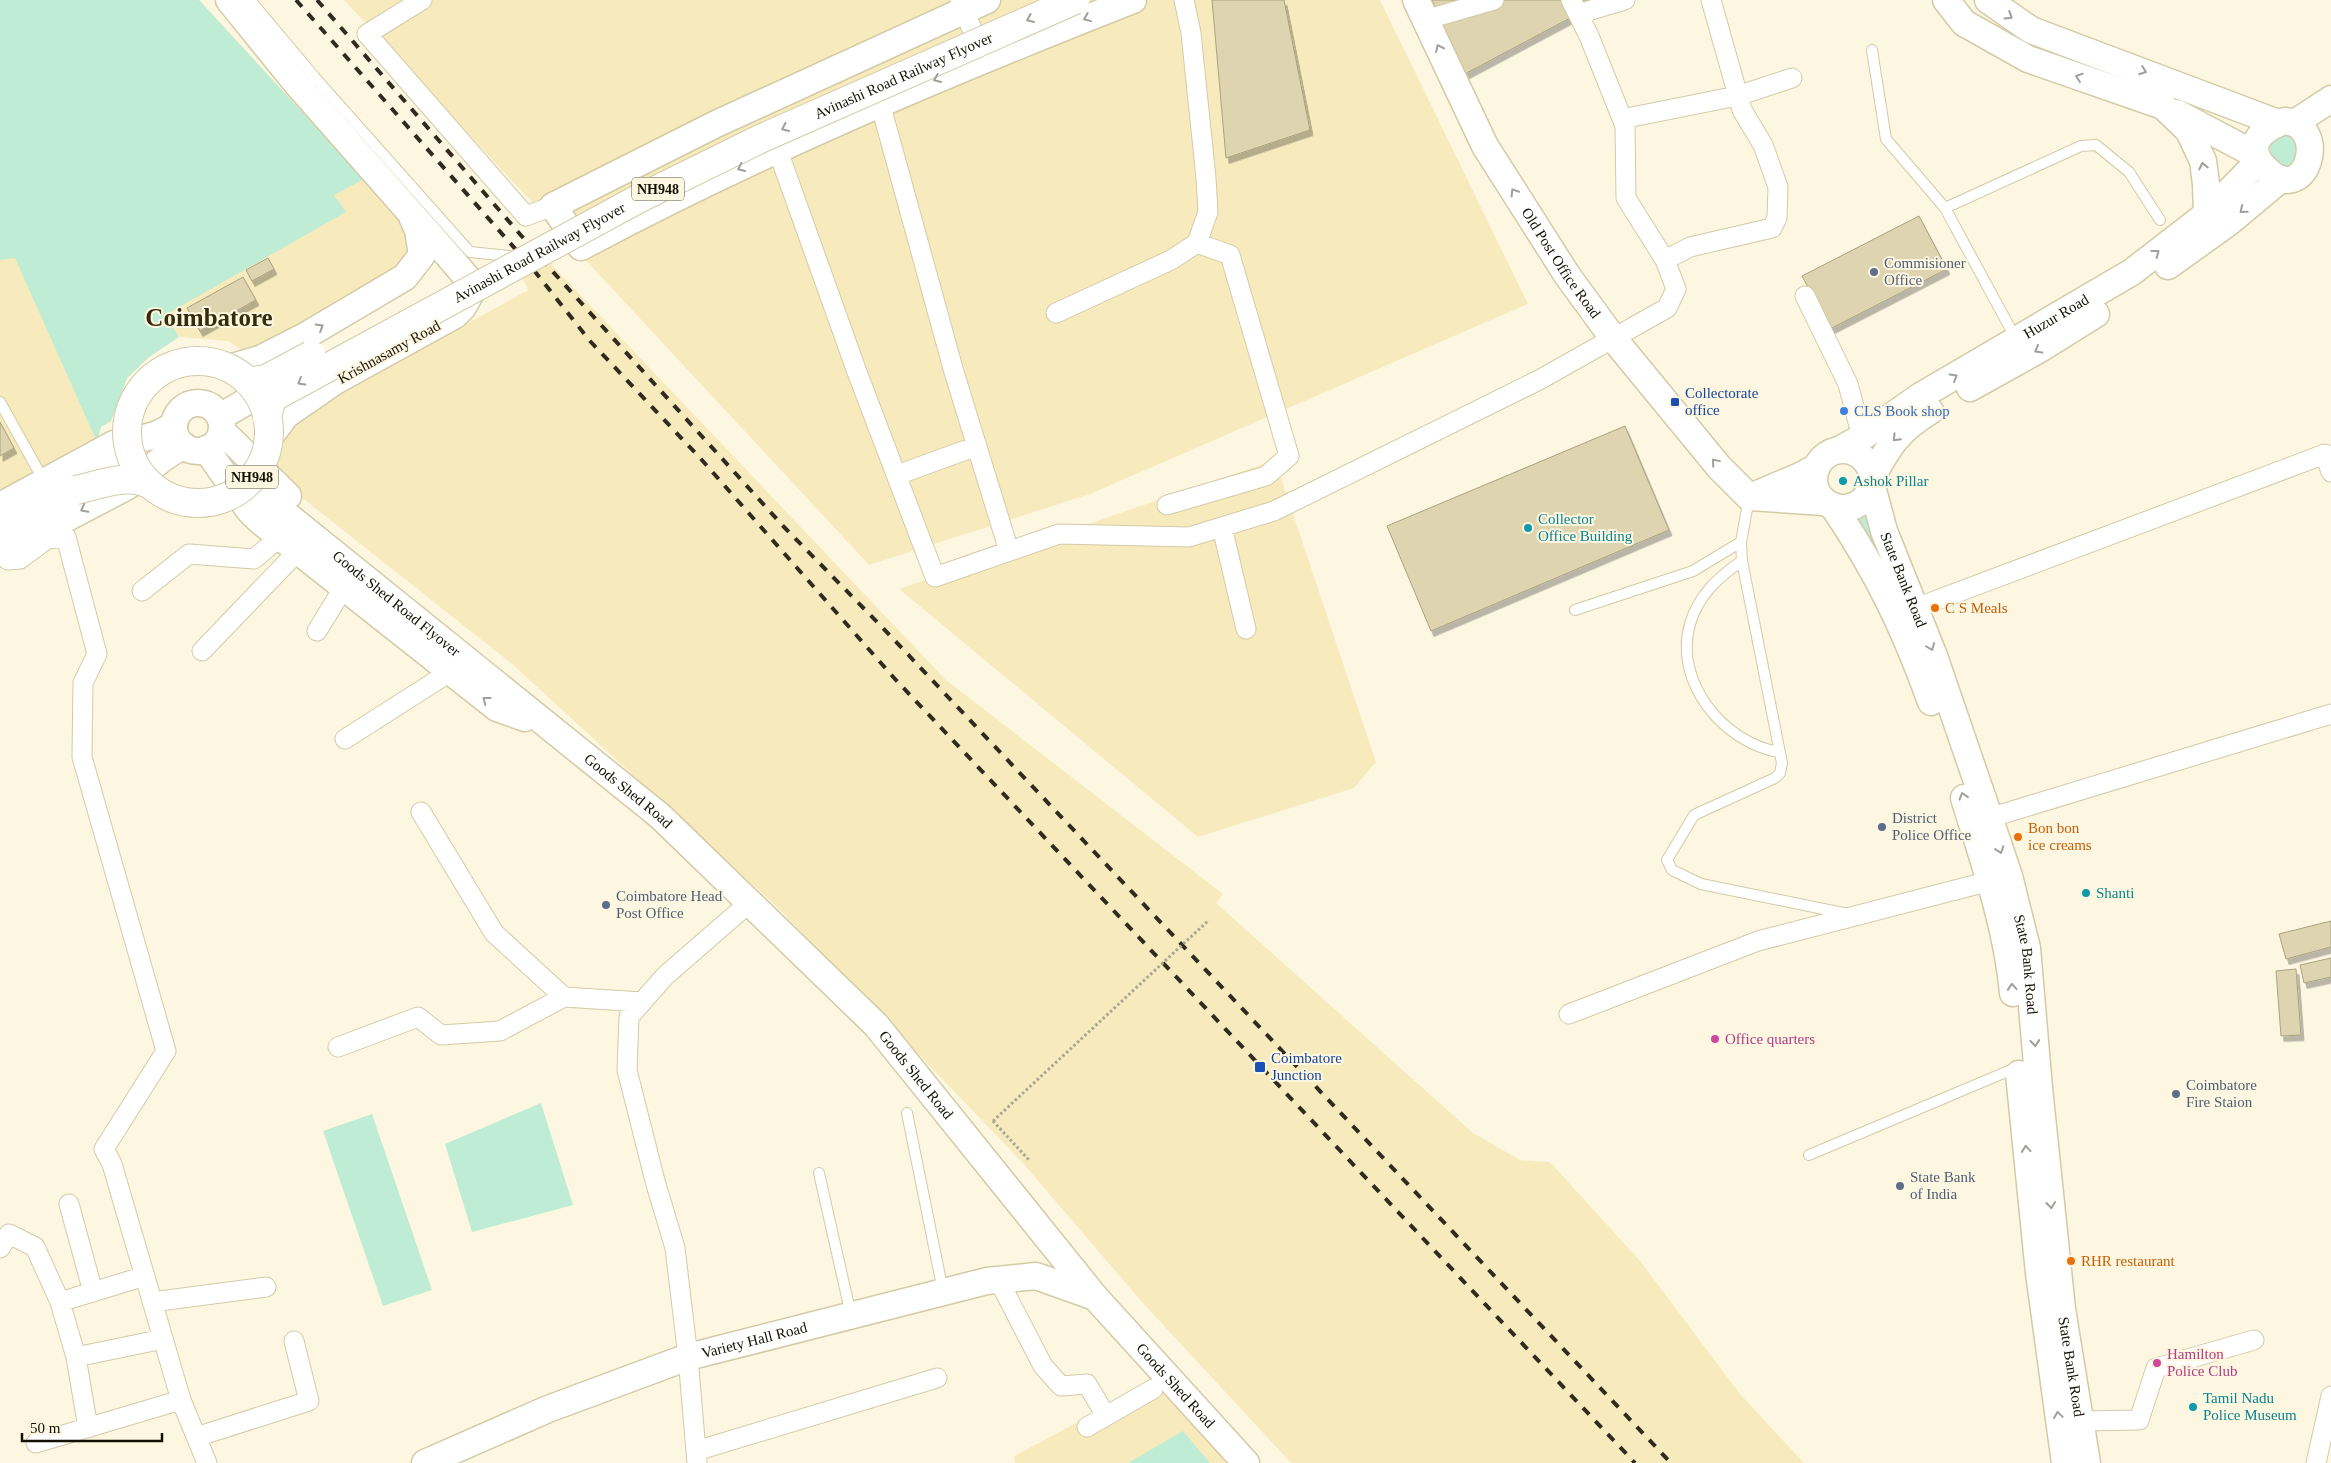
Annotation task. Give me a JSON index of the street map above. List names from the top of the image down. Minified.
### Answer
{"streets":{"highway":["Avinashi Road Railway Flyover","NH948"],"main road":["Old Post Office Road","Huzur Road","Krishnasamy Road","State Bank Road","Goods Shed Road Flyover","Goods Shed Road","Variety Hall Road"]},"crossings":[["Avinashi Road Railway Flyover","NH948"],["Avinashi Road Railway Flyover","Krishnasamy Road"],["Avinashi Road Railway Flyover","Goods Shed Road Flyover"],["NH948","Krishnasamy Road"],["NH948","Goods Shed Road Flyover"],["Huzur Road","State Bank Road"],["Krishnasamy Road","Goods Shed Road Flyover"],["Goods Shed Road Flyover","Goods Shed Road"],["Goods Shed Road","Variety Hall Road"]],"one_way":["Old Post Office Road"],"districts":["Coimbatore"],"places":{"other":["Commisioner Office","CLS Book shop","Ashok Pillar","Collector Office Building","C S Meals","District Police Office","Bon bon ice creams","Shanti","Coimbatore Head Post Office","Office quarters","Coimbatore Fire Staion","State Bank of India","RHR restaurant","Hamilton Police Club","Tamil Nadu Police Museum"],"transit":["Collectorate office","Coimbatore Junction"]},"scale_bar":"50 m"}
